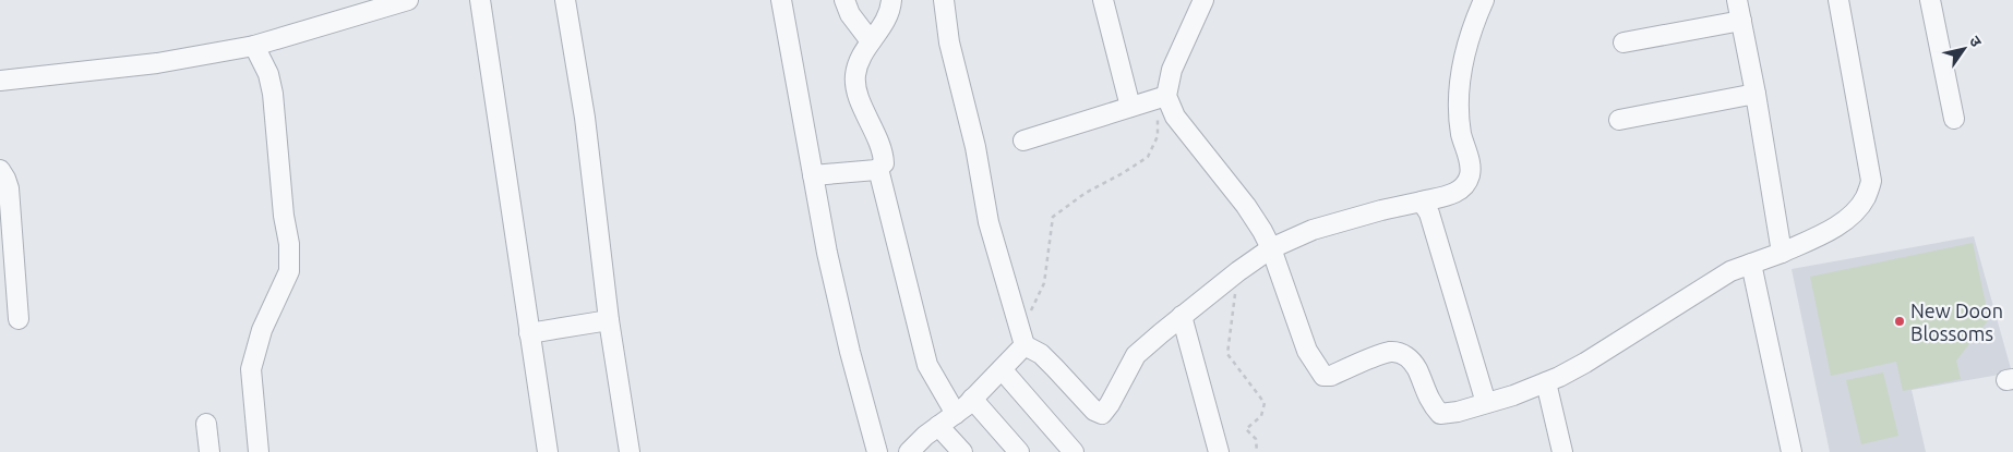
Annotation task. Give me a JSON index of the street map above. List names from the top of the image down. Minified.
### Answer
{"places":["New Doon Blossoms"],"north":"top right"}
